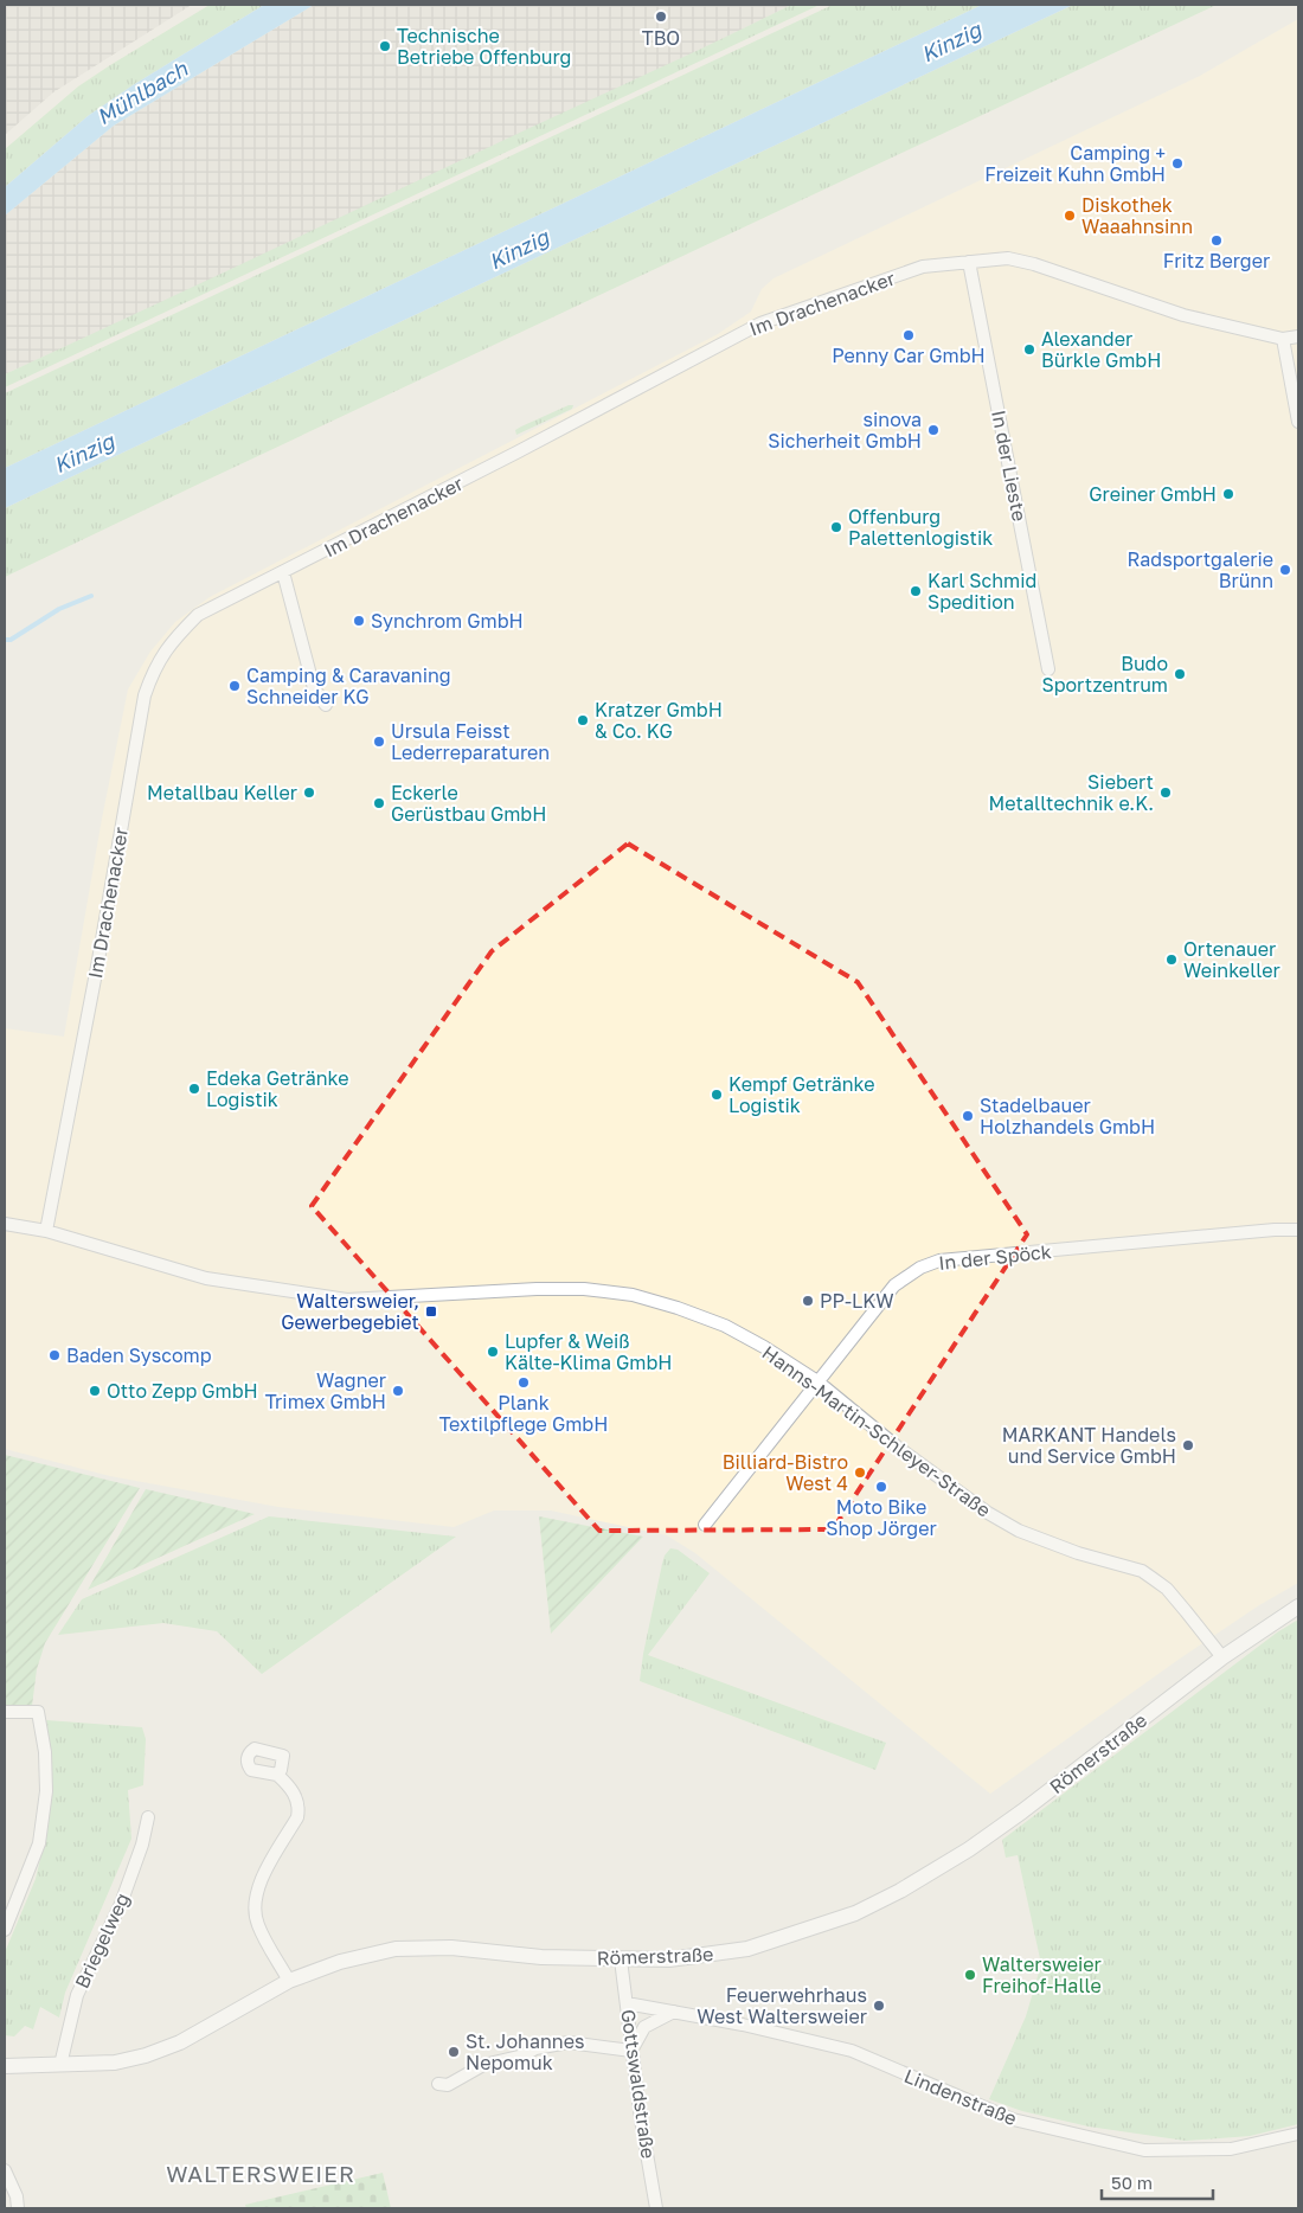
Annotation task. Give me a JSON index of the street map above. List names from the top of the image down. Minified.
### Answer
{"streets":{"street":["Im Drachenacker","In der Lieste","In der Spöck","Hanns-Martin-Schleyer-Straße","Römerstraße","Briegelweg","Gottswaldstraße","Lindenstraße"]},"crossings":[["Im Drachenacker","In der Lieste"],["Im Drachenacker","Hanns-Martin-Schleyer-Straße"],["In der Spöck","Hanns-Martin-Schleyer-Straße"],["Hanns-Martin-Schleyer-Straße","Römerstraße"],["Römerstraße","Briegelweg"],["Römerstraße","Gottswaldstraße"],["Gottswaldstraße","Lindenstraße"]],"districts":["WALTERSWEIER"],"water":["Kinzig","Mühlbach"],"places":{"other":["TBO","Technische Betriebe Offenburg","Camping + Freizeit Kuhn GmbH","Diskothek Waaahnsinn","Fritz Berger","Penny Car GmbH","Alexander Bürkle GmbH","sinova Sicherheit GmbH","Greiner GmbH","Offenburg Palettenlogistik","Radsportgalerie Brünn","Karl Schmid Spedition","Synchrom GmbH","Budo Sportzentrum","Camping & Caravaning Schneider KG","Kratzer GmbH & Co. KG","Ursula Feisst Lederreparaturen","Metallbau Keller","Siebert Metalltechnik e.K.","Eckerle Gerüstbau GmbH","Ortenauer Weinkeller","Edeka Getränke Logistik","Kempf Getränke Logistik","Stadelbauer Holzhandels GmbH","PP-LKW","Lupfer & Weiß Kälte-Klima GmbH","Baden Syscomp","Plank Textilpflege GmbH","Otto Zepp GmbH","Wagner Trimex GmbH","MARKANT Handels und Service GmbH","Billiard-Bistro West 4","Moto Bike Shop Jörger","Waltersweier Freihof-Halle","Feuerwehrhaus West Waltersweier","St. Johannes Nepomuk"],"transit":["Waltersweier, Gewerbegebiet"]},"scale_bar":"50 m"}
